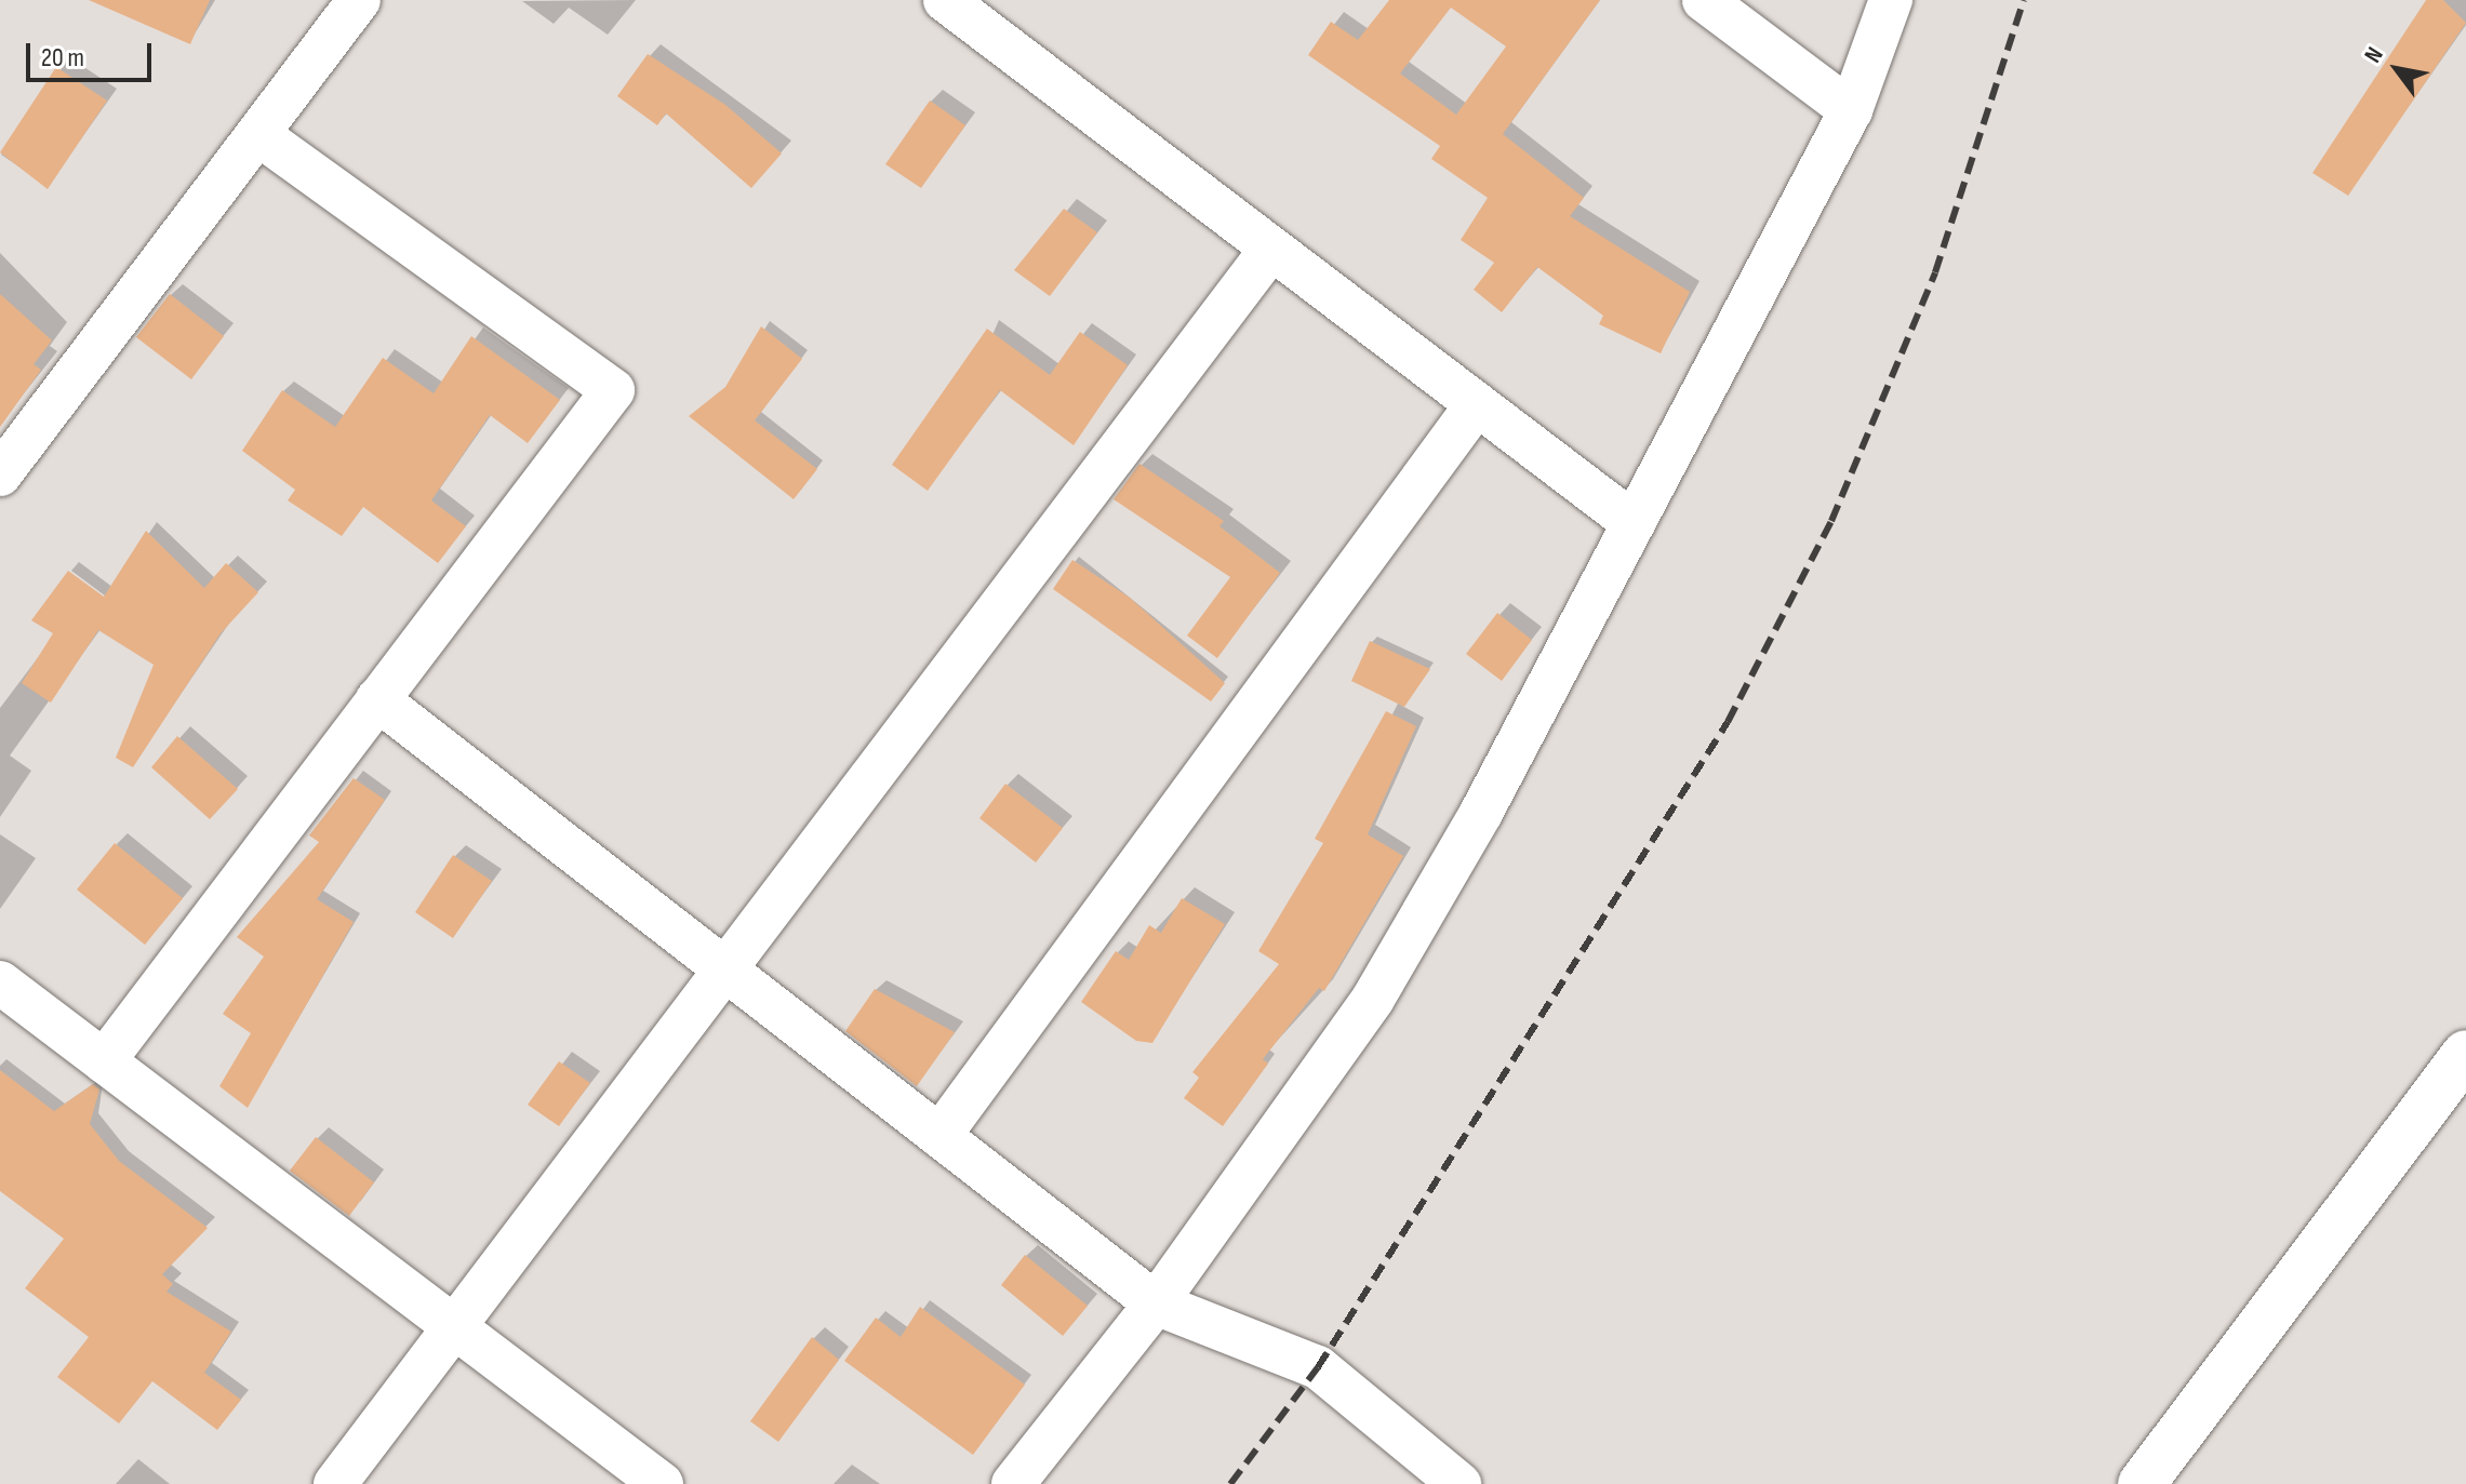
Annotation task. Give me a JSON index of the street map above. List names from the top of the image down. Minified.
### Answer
{"scale_bar":"20 m","north":"top left"}
